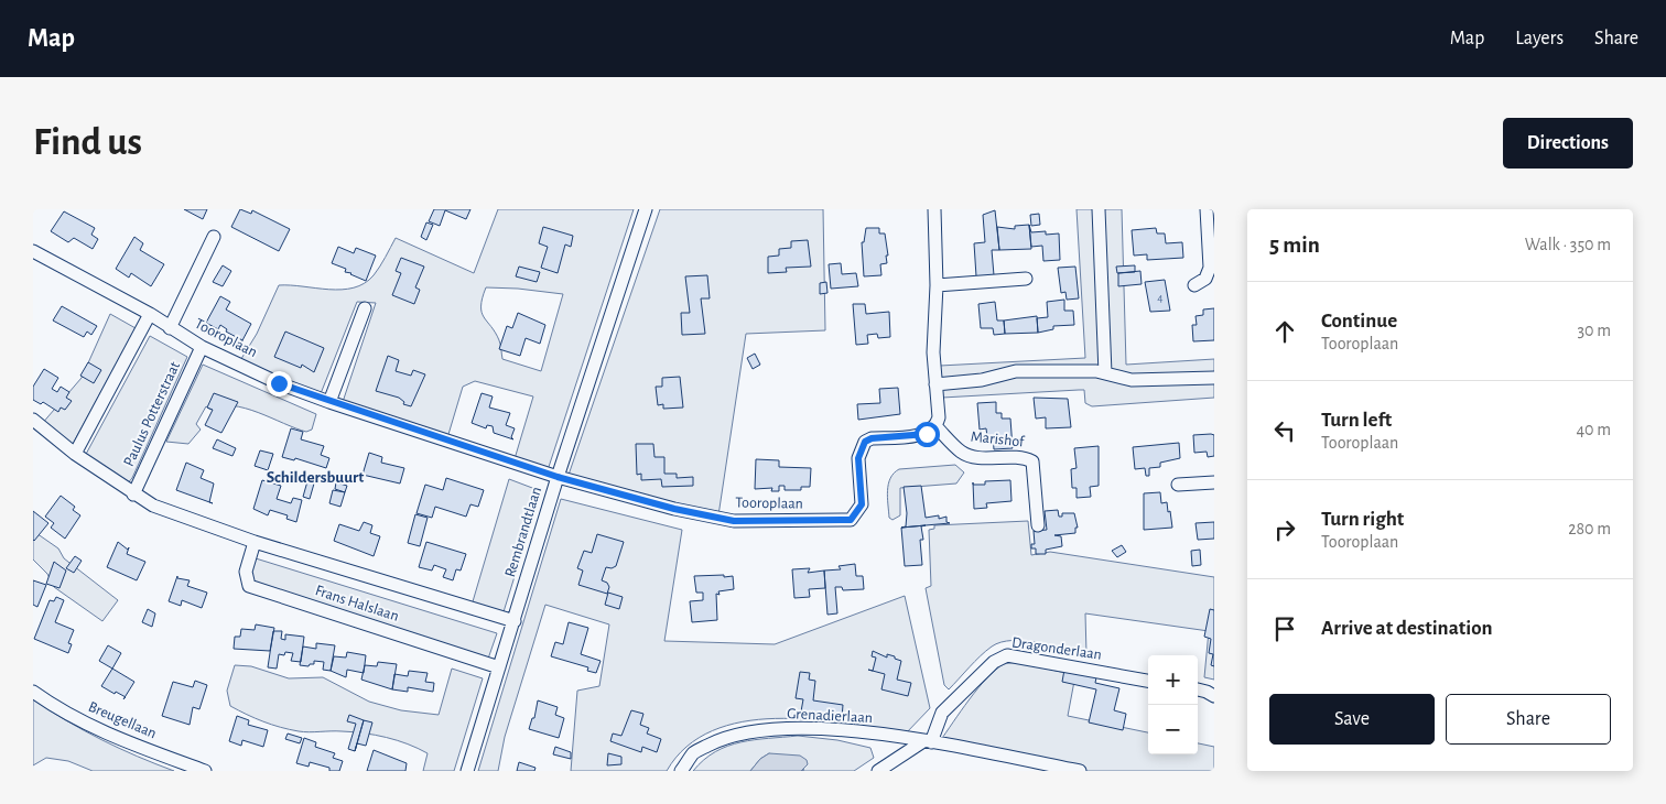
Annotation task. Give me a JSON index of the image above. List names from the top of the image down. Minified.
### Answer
{"streets":{"street":["Tooroplaan","Paulus Potterstraat","Marishof","Rembrandtlaan","Frans Halslaan","Dragonderlaan","Grenadierlaan","Breugellaan"]},"crossings":[["Tooroplaan","Paulus Potterstraat"],["Tooroplaan","Marishof"],["Tooroplaan","Rembrandtlaan"],["Paulus Potterstraat","Frans Halslaan"],["Rembrandtlaan","Frans Halslaan"],["Dragonderlaan","Grenadierlaan"]],"districts":["Schildersbuurt"],"house_numbers":["4"],"page":{"header":"Map","nav":["Map","Layers","Share"],"buttons":["Directions",["Save","Share"]],"title":"Find us","heading":["5 min","Walk · 350 m"],"list":[["Continue","Tooroplaan","30 m"],["Turn left","Tooroplaan","40 m"],["Turn right","Tooroplaan","280 m"],"Arrive at destination"],"map_buttons":["+","−"]}}
